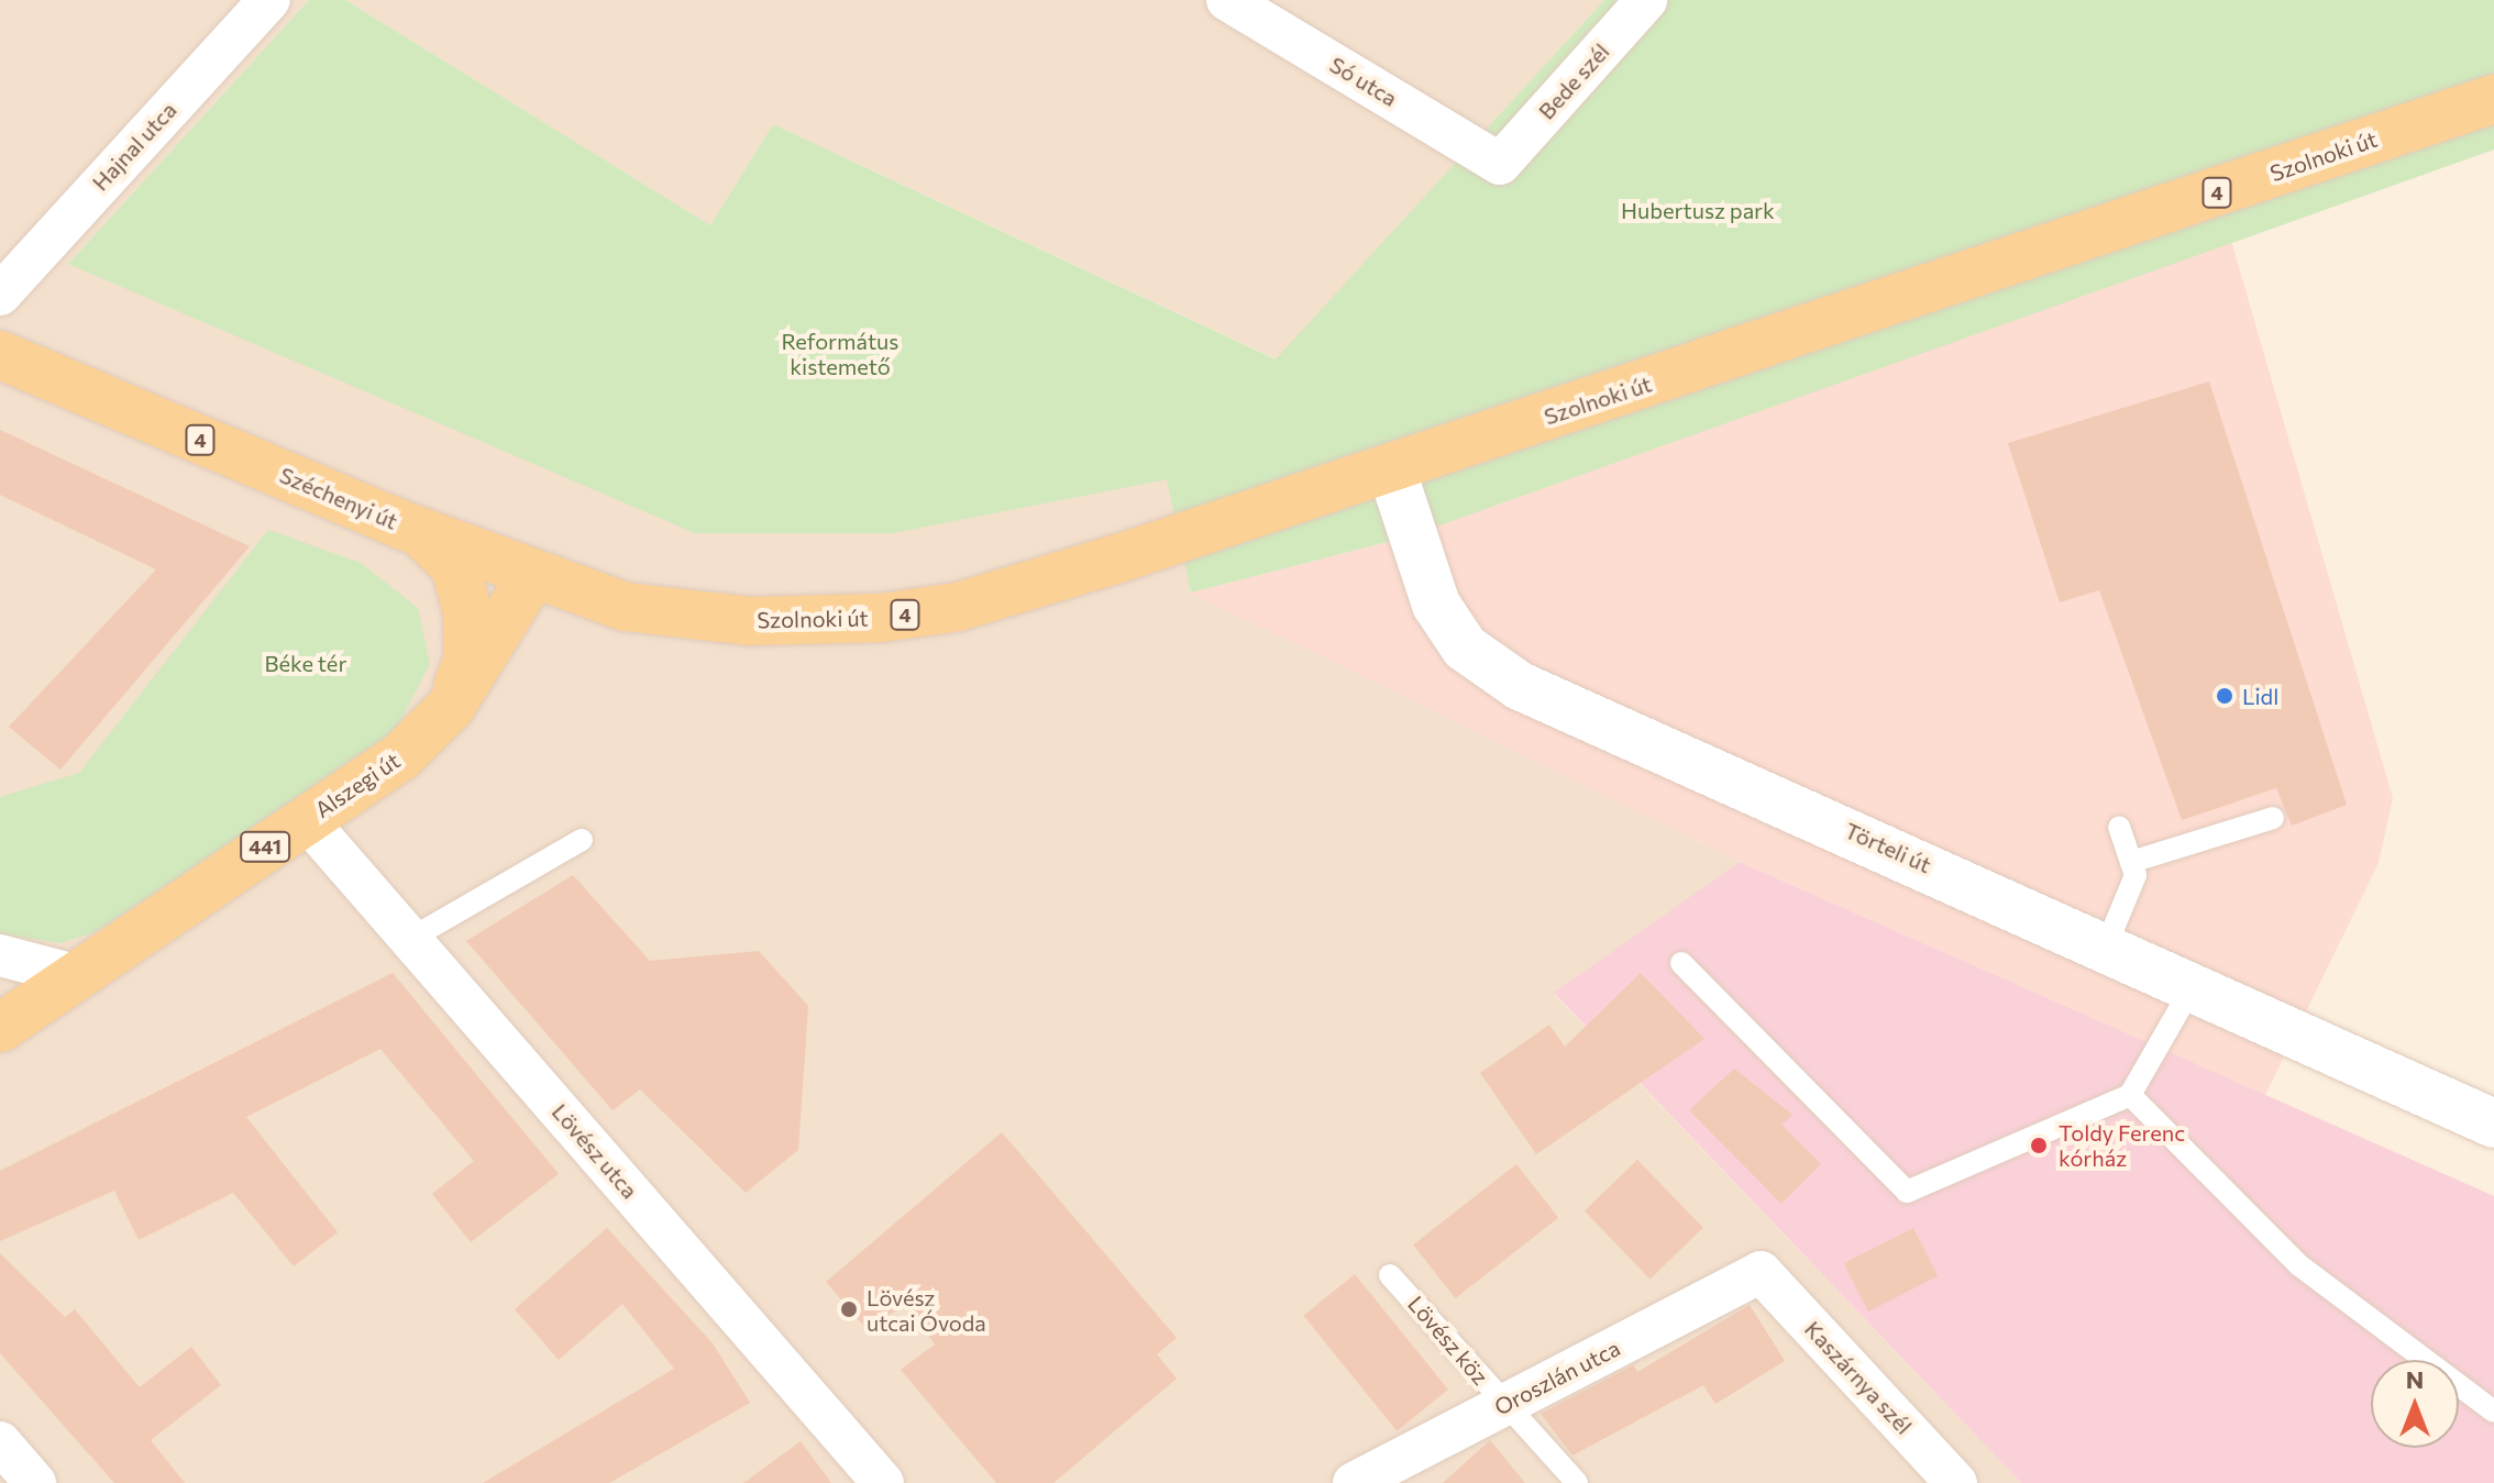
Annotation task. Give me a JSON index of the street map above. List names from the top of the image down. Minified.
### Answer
{"streets":{"main road":["Szolnoki út","4","Széchenyi út","Alszegi út","441","Törteli út"],"street":["Só utca","Bede szél","Hajnal utca","Lövész utca","Oroszlán utca","Kaszárnya szél"],"lane":["Lövész köz"]},"crossings":[["Só utca","Bede szél"],["Szolnoki út","Széchenyi út"],["Szolnoki út","Törteli út"],["Széchenyi út","Alszegi út"],["Széchenyi út","441"],["Alszegi út","441"],["Alszegi út","Lövész utca"],["Lövész köz","Oroszlán utca"],["Oroszlán utca","Kaszárnya szél"]],"parks":["Hubertusz park","Református kistemető","Béke tér"],"places":["Lidl","Toldy Ferenc kórház","Lövész utcai Óvoda"],"north":"top"}
